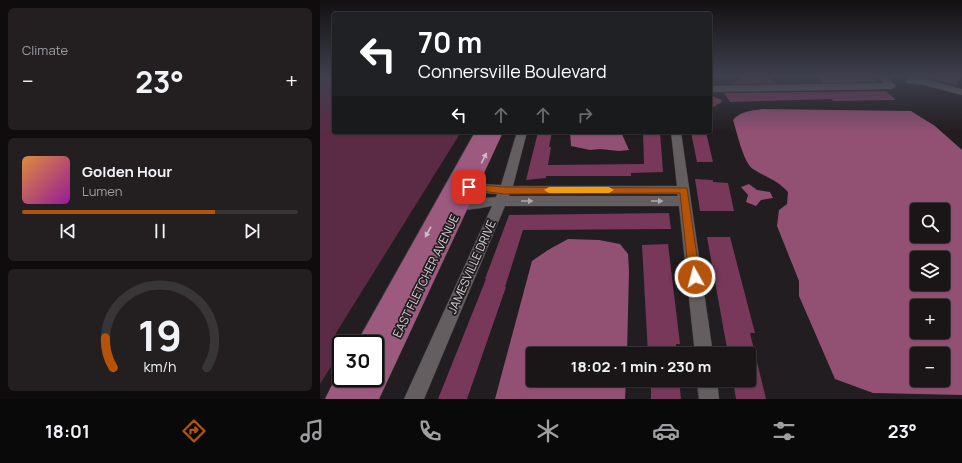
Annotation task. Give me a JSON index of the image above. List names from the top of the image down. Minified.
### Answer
{"streets":{"main road":["EAST FLETCHER AVENUE"],"street":["JAMESVILLE DRIVE"]},"page":{"tile":"Climate","turn":["70 m","Connersville Boulevard"],"heat":["−","23°","+"],"song":["Golden Hour","Lumen"],"map_buttons":["+","−"],"limit":"30","trip":"18:02 · 1 min · 230 m","tabs":["18:01","23°"],"gauge":["19","km/h"]}}
